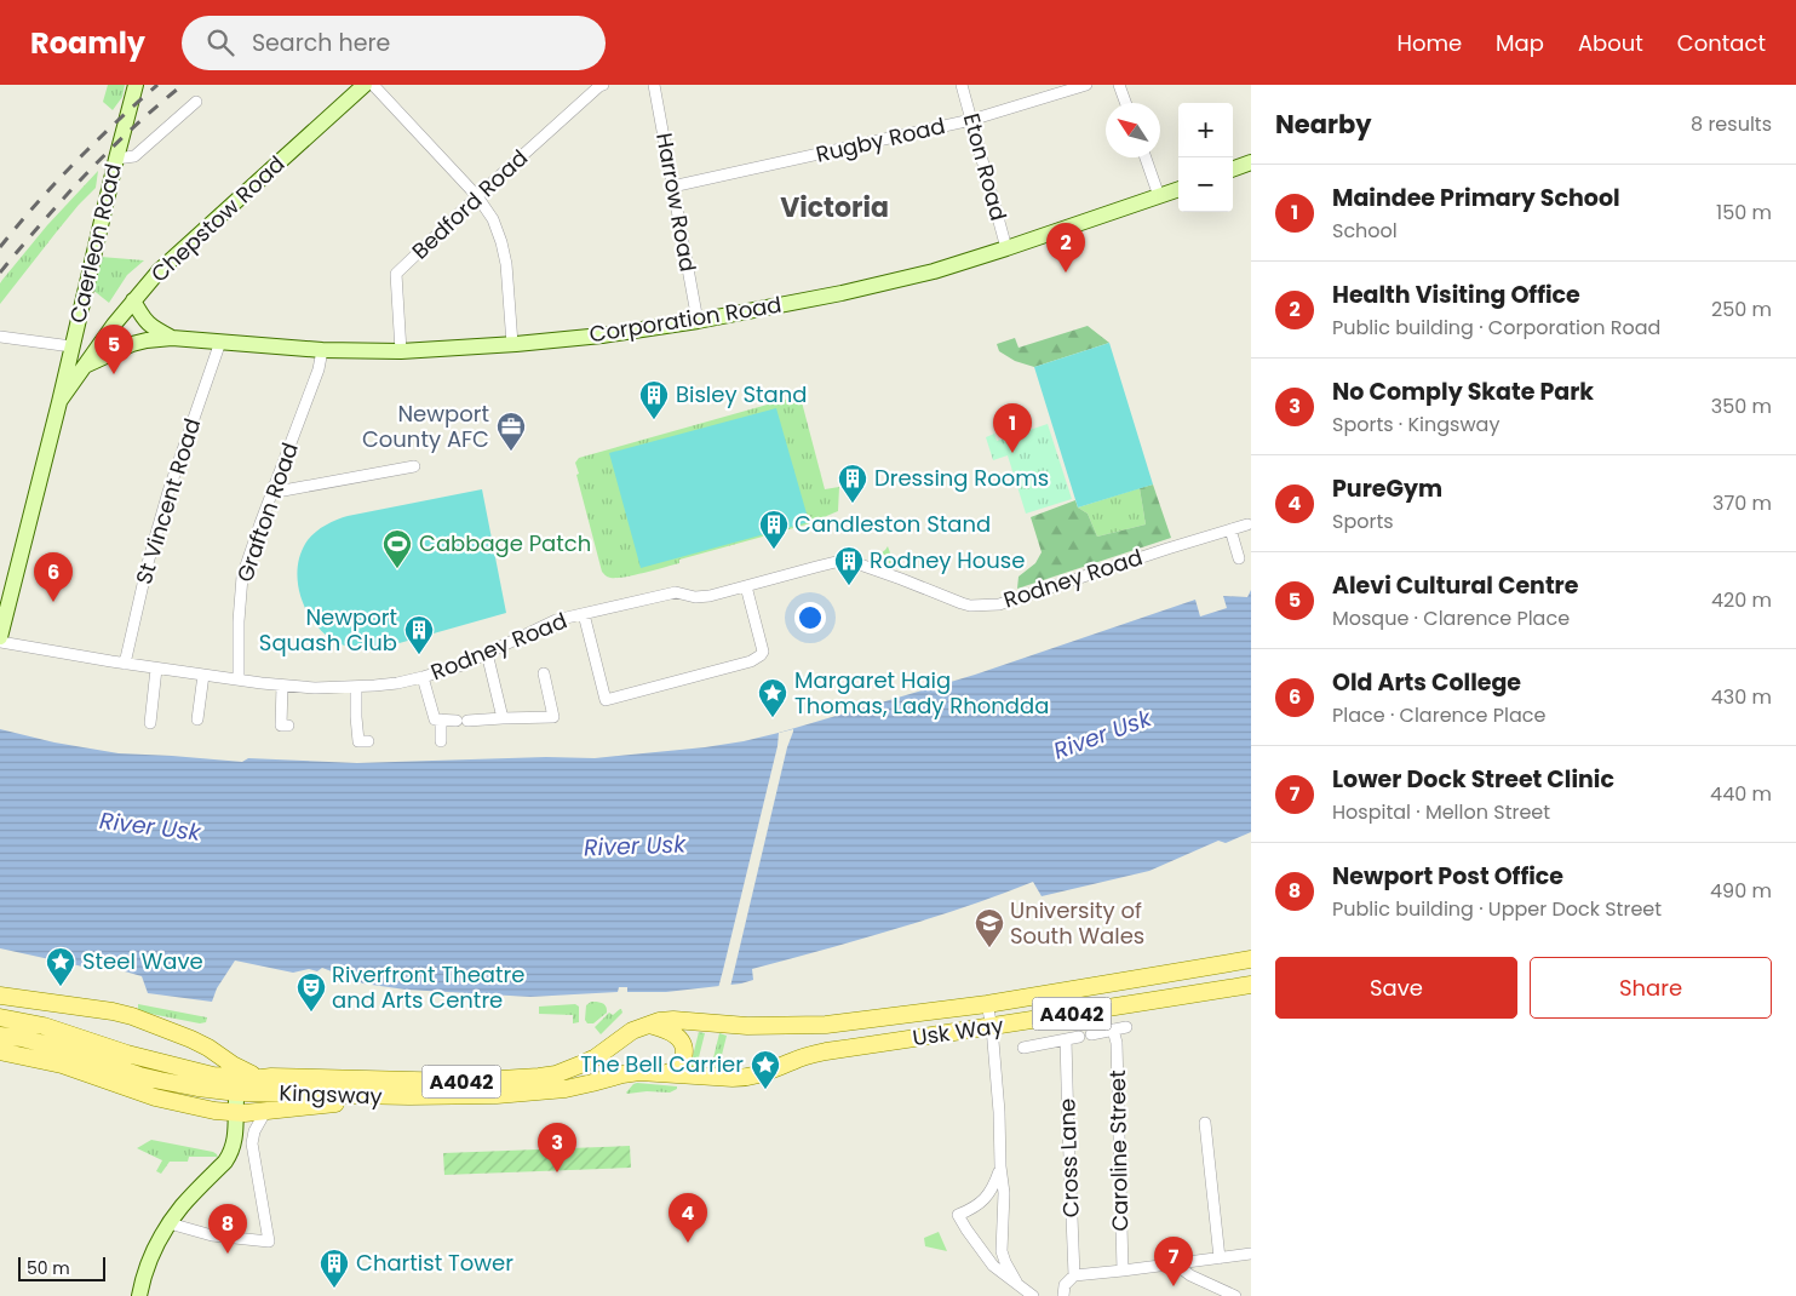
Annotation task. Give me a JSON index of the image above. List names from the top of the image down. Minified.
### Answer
{"streets":{"main road":["A4042","Usk Way","Kingsway"],"street":["Rugby Road","Eton Road","Harrow Road","Bedford Road","Chepstow Road","Caerleon Road","Corporation Road","St Vincent Road","Grafton Road","Rodney Road","Caroline Street","Cross Lane"]},"crossings":[["Rugby Road","Eton Road"],["Rugby Road","Harrow Road"],["Eton Road","Corporation Road"],["Harrow Road","Corporation Road"],["Bedford Road","Corporation Road"],["Chepstow Road","Caerleon Road"],["Chepstow Road","Corporation Road"],["Corporation Road","St Vincent Road"],["Corporation Road","Grafton Road"],["St Vincent Road","Rodney Road"],["Grafton Road","Rodney Road"],["A4042","Kingsway"],["Usk Way","Kingsway"]],"districts":["Victoria"],"water":["River Usk"],"places":{"building":["Bisley Stand","Dressing Rooms","Candleston Stand","Rodney House","Newport Squash Club","Chartist Tower"],"office":["Newport County AFC"],"sports":["Cabbage Patch"],"place":["Margaret Haig Thomas, Lady Rhondda","Steel Wave","The Bell Carrier"],"school or university":["University of South Wales"],"theatre":["Riverfront Theatre and Arts Centre"]},"scale_bar":"50 m","north":"top left","page":{"header":"Roamly","search":"Search here","nav":["Home","Map","About","Contact"],"heading":["Nearby","8 results"],"map_buttons":["+","−"],"list":[{"mark":"1","name":"Maindee Primary School","note":"School","value":"150 m"},{"mark":"2","name":"Health Visiting Office","note":"Public building · Corporation Road","value":"250 m"},{"mark":"3","name":"No Comply Skate Park","note":"Sports · Kingsway","value":"350 m"},{"mark":"4","name":"PureGym","note":"Sports","value":"370 m"},{"mark":"5","name":"Alevi Cultural Centre","note":"Mosque · Clarence Place","value":"420 m"},{"mark":"6","name":"Old Arts College","note":"Place · Clarence Place","value":"430 m"},{"mark":"7","name":"Lower Dock Street Clinic","note":"Hospital · Mellon Street","value":"440 m"},{"mark":"8","name":"Newport Post Office","note":"Public building · Upper Dock Street","value":"490 m"}],"pins":["2","5","1","6","3","4","8","7"],"buttons":["Save","Share"],"scale":"50 m"}}
